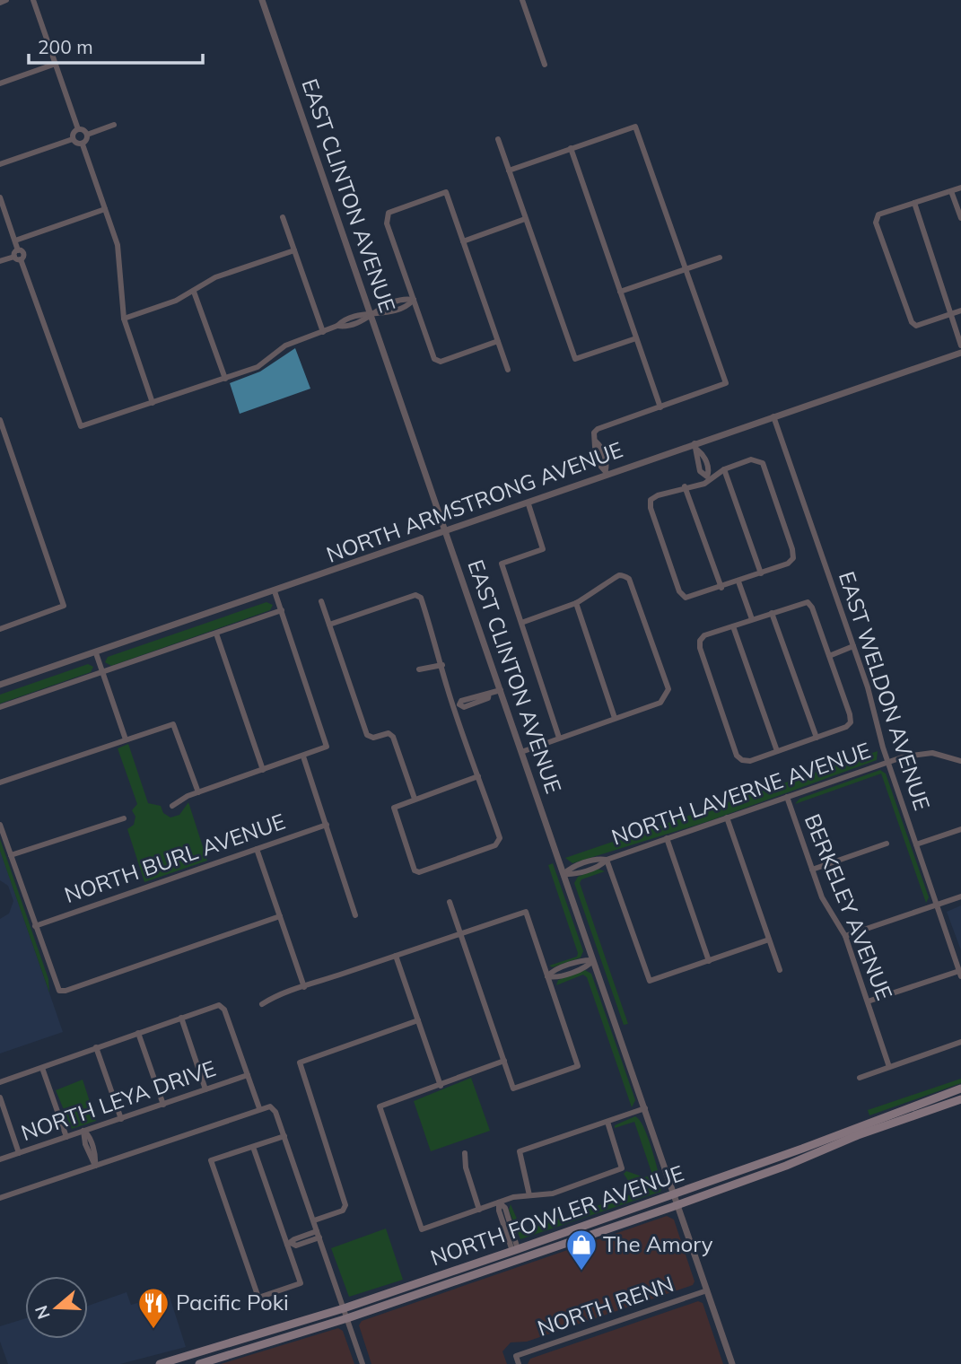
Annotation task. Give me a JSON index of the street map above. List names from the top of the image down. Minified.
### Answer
{"streets":{"main road":["NORTH FOWLER AVENUE"],"street":["EAST CLINTON AVENUE","NORTH ARMSTRONG AVENUE","EAST WELDON AVENUE","NORTH LAVERNE AVENUE","NORTH BURL AVENUE","BERKELEY AVENUE","NORTH LEYA DRIVE","NORTH RENN"]},"crossings":[["EAST CLINTON AVENUE","NORTH ARMSTRONG AVENUE"],["EAST CLINTON AVENUE","NORTH LAVERNE AVENUE"],["EAST CLINTON AVENUE","NORTH FOWLER AVENUE"],["EAST CLINTON AVENUE","NORTH RENN"],["NORTH ARMSTRONG AVENUE","EAST WELDON AVENUE"],["EAST WELDON AVENUE","NORTH LAVERNE AVENUE"],["NORTH LAVERNE AVENUE","BERKELEY AVENUE"]],"places":{"shop":["The Amory"],"restaurant":["Pacific Poki"]},"scale_bar":"200 m","north":"left"}
